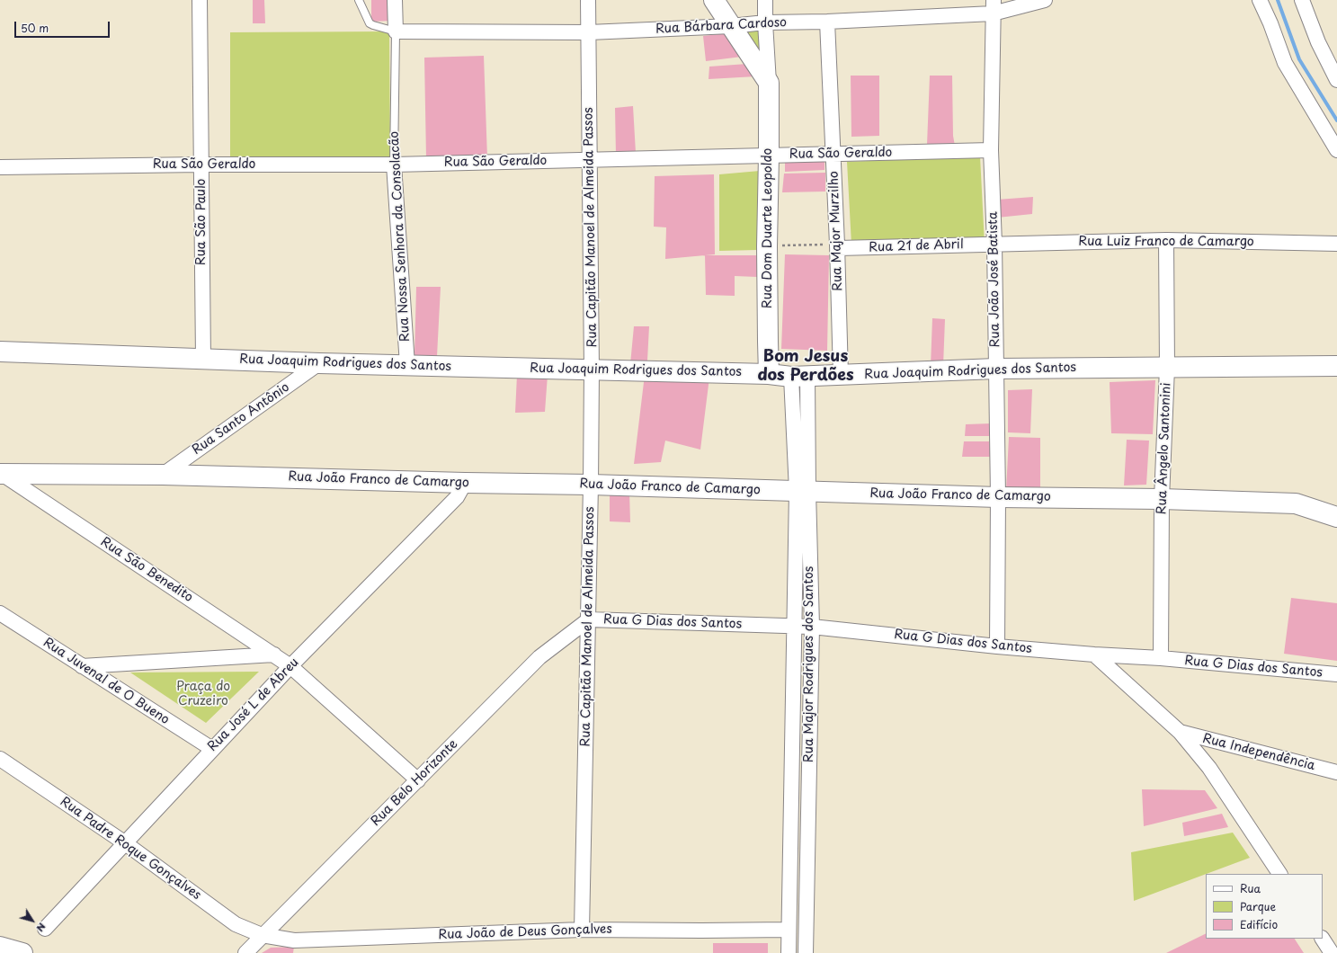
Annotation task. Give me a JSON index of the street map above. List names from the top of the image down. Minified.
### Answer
{"streets":{"street":["Rua Bárbara Cardoso","Rua São Geraldo","Rua São Paulo","Rua Capitão Manoel de Almeida Passos","Rua Dom Duarte Leopoldo","Rua Major Murzilho","Rua Nossa Senhora da Consolacão","Rua Luiz Franco de Camargo","Rua 21 de Abril","Rua João José Batista","Rua Joaquim Rodrigues dos Santos","Rua Santo Antônio","Rua Ângelo Santonini","Rua João Franco de Camargo","Rua São Benedito","Rua G Dias dos Santos","Rua Major Rodrigues dos Santos","Rua Juvenal de O Bueno","Rua José L de Abreu","Rua Independência","Rua Belo Horizonte","Rua Padre Roque Gonçalves","Rua João de Deus Gonçalves"]},"crossings":[["Rua Bárbara Cardoso","Rua Capitão Manoel de Almeida Passos"],["Rua Bárbara Cardoso","Rua Major Murzilho"],["Rua Bárbara Cardoso","Rua Nossa Senhora da Consolacão"],["Rua Bárbara Cardoso","Rua João José Batista"],["Rua São Geraldo","Rua São Paulo"],["Rua São Geraldo","Rua Capitão Manoel de Almeida Passos"],["Rua São Geraldo","Rua Dom Duarte Leopoldo"],["Rua São Geraldo","Rua Major Murzilho"],["Rua São Geraldo","Rua Nossa Senhora da Consolacão"],["Rua São Geraldo","Rua João José Batista"],["Rua São Paulo","Rua Joaquim Rodrigues dos Santos"],["Rua Capitão Manoel de Almeida Passos","Rua Joaquim Rodrigues dos Santos"],["Rua Capitão Manoel de Almeida Passos","Rua João Franco de Camargo"],["Rua Capitão Manoel de Almeida Passos","Rua G Dias dos Santos"],["Rua Capitão Manoel de Almeida Passos","Rua Belo Horizonte"],["Rua Capitão Manoel de Almeida Passos","Rua João de Deus Gonçalves"],["Rua Dom Duarte Leopoldo","Rua Joaquim Rodrigues dos Santos"],["Rua Major Murzilho","Rua 21 de Abril"],["Rua Major Murzilho","Rua Joaquim Rodrigues dos Santos"],["Rua Nossa Senhora da Consolacão","Rua Joaquim Rodrigues dos Santos"],["Rua Luiz Franco de Camargo","Rua 21 de Abril"],["Rua Luiz Franco de Camargo","Rua João José Batista"],["Rua Luiz Franco de Camargo","Rua Ângelo Santonini"],["Rua 21 de Abril","Rua João José Batista"],["Rua João José Batista","Rua Joaquim Rodrigues dos Santos"],["Rua João José Batista","Rua João Franco de Camargo"],["Rua João José Batista","Rua G Dias dos Santos"],["Rua Joaquim Rodrigues dos Santos","Rua Santo Antônio"],["Rua Joaquim Rodrigues dos Santos","Rua Ângelo Santonini"],["Rua Joaquim Rodrigues dos Santos","Rua Major Rodrigues dos Santos"],["Rua Santo Antônio","Rua João Franco de Camargo"],["Rua Ângelo Santonini","Rua João Franco de Camargo"],["Rua Ângelo Santonini","Rua G Dias dos Santos"],["Rua João Franco de Camargo","Rua São Benedito"],["Rua João Franco de Camargo","Rua Major Rodrigues dos Santos"],["Rua João Franco de Camargo","Rua José L de Abreu"],["Rua São Benedito","Rua José L de Abreu"],["Rua G Dias dos Santos","Rua Major Rodrigues dos Santos"],["Rua G Dias dos Santos","Rua Belo Horizonte"],["Rua Major Rodrigues dos Santos","Rua João de Deus Gonçalves"],["Rua Juvenal de O Bueno","Rua José L de Abreu"],["Rua José L de Abreu","Rua Padre Roque Gonçalves"],["Rua Belo Horizonte","Rua Padre Roque Gonçalves"],["Rua Belo Horizonte","Rua João de Deus Gonçalves"],["Rua Padre Roque Gonçalves","Rua João de Deus Gonçalves"]],"districts":["Bom Jesus dos Perdões"],"parks":["Praça do Cruzeiro"],"legend":["Rua","Parque","Edifício"],"scale_bar":"50 m","north":"bottom right"}
